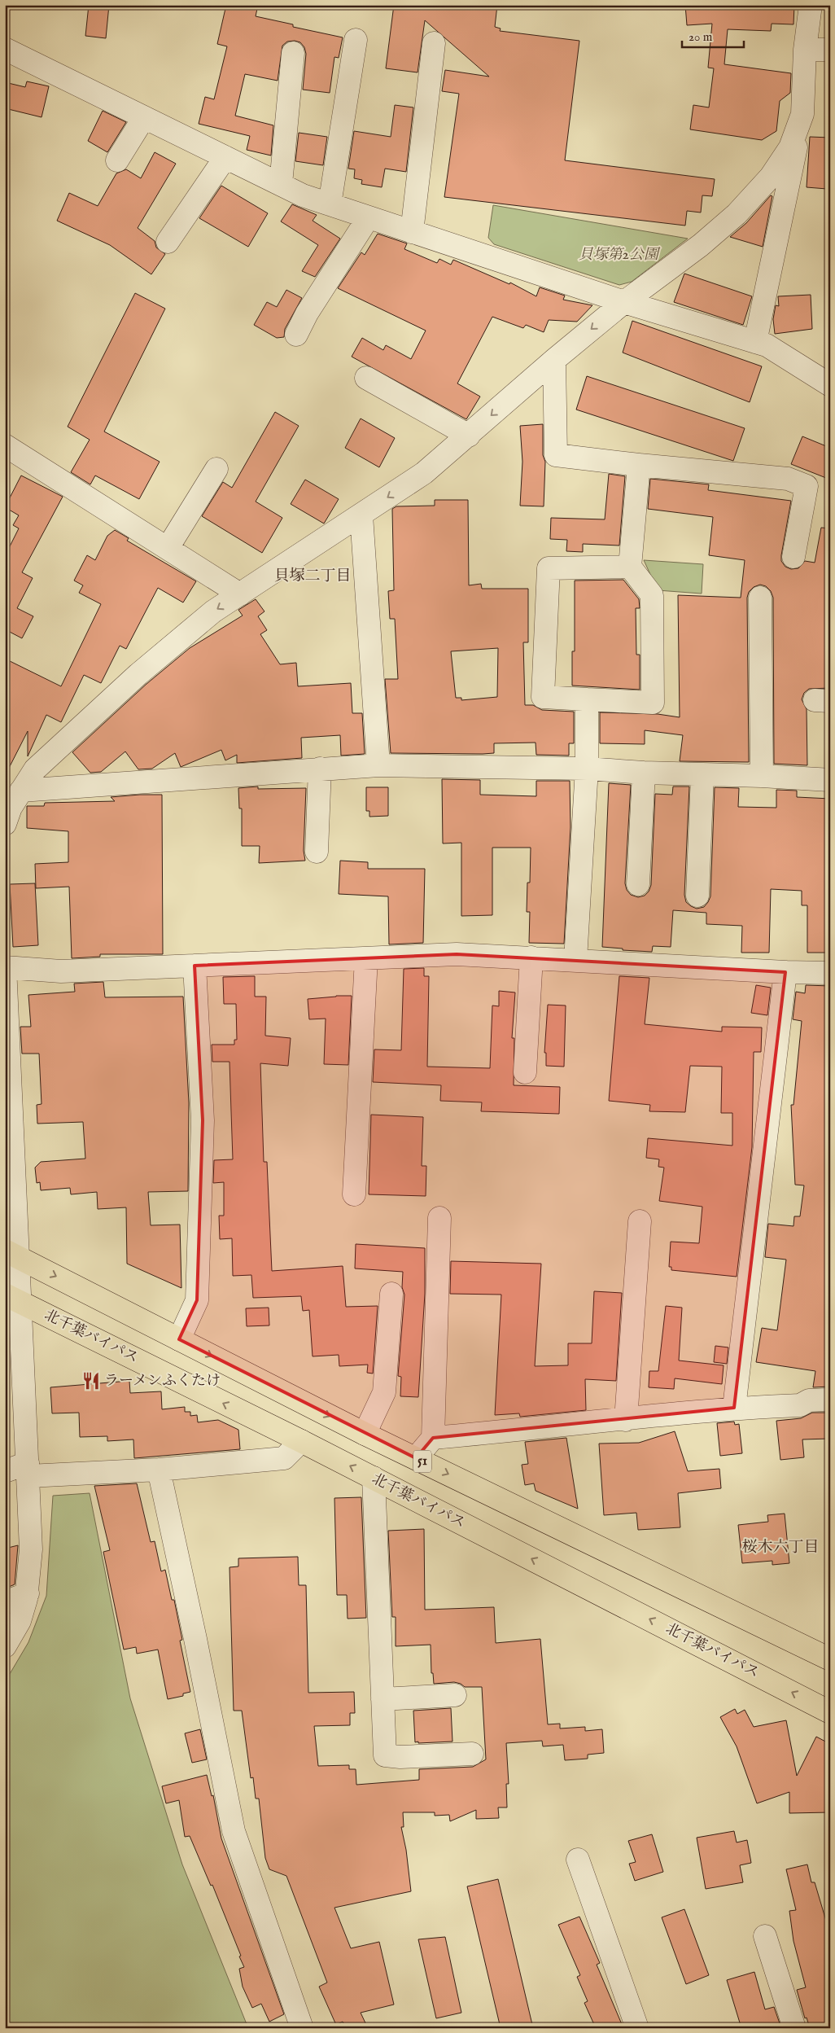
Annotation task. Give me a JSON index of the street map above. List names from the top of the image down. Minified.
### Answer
{"streets":{"highway":["北千葉バイパス","51"]},"districts":["貝塚二丁目","桜木六丁目"],"parks":["貝塚第2公園"],"places":{"restaurant":["ラーメンふくたけ"]},"scale_bar":"20 m"}
